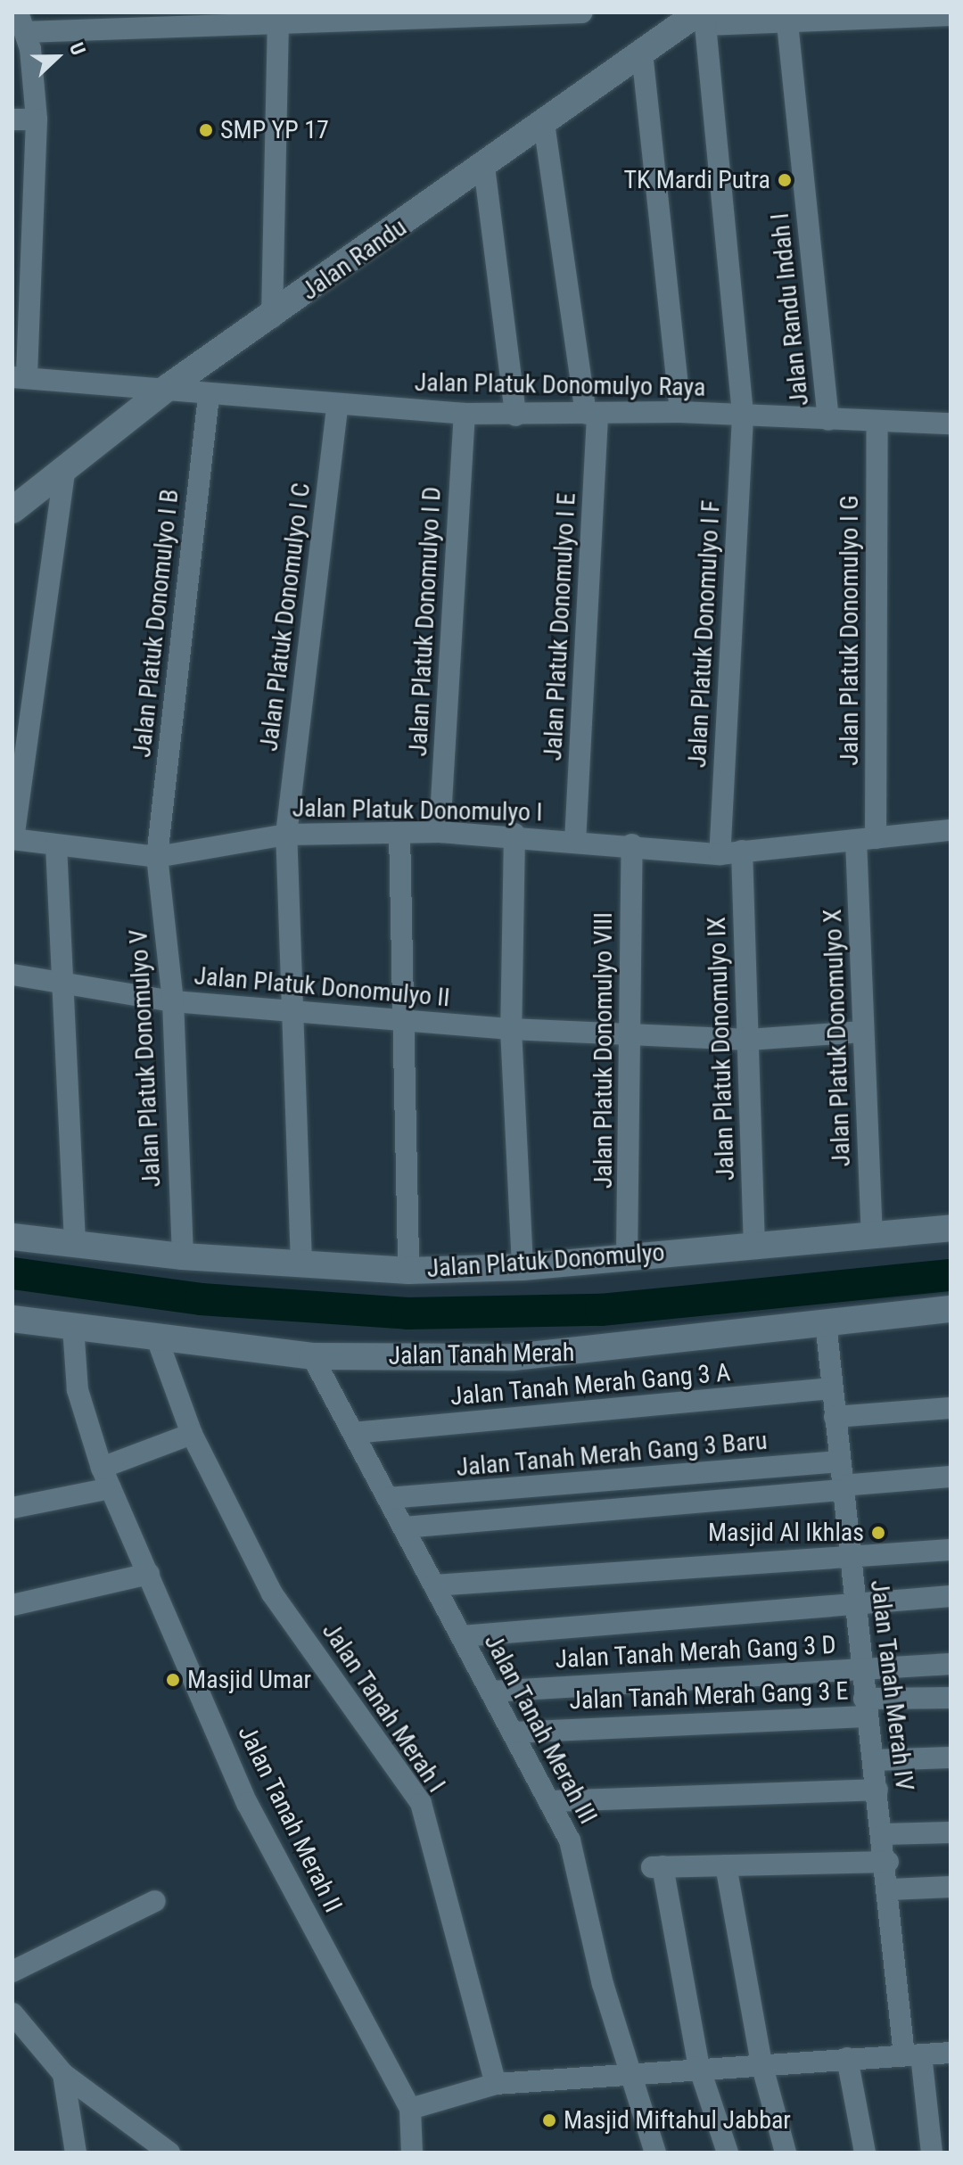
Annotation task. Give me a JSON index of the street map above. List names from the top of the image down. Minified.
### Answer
{"streets":{"street":["Jalan Randu","Jalan Randu Indah I","Jalan Platuk Donomulyo Raya","Jalan Platuk Donomulyo I C","Jalan Platuk Donomulyo I D","Jalan Platuk Donomulyo I B","Jalan Platuk Donomulyo I E","Jalan Platuk Donomulyo I G","Jalan Platuk Donomulyo I F","Jalan Platuk Donomulyo I","Jalan Platuk Donomulyo II","Jalan Platuk Donomulyo X","Jalan Platuk Donomulyo IX","Jalan Platuk Donomulyo VIII","Jalan Platuk Donomulyo V","Jalan Platuk Donomulyo","Jalan Tanah Merah","Jalan Tanah Merah Gang 3 A","Jalan Tanah Merah Gang 3 Baru","Jalan Tanah Merah Gang 3 D","Jalan Tanah Merah IV","Jalan Tanah Merah Gang 3 E","Jalan Tanah Merah I","Jalan Tanah Merah III","Jalan Tanah Merah II"]},"crossings":[["Jalan Randu","Jalan Platuk Donomulyo Raya"],["Jalan Randu","Jalan Platuk Donomulyo I E"],["Jalan Randu","Jalan Platuk Donomulyo I F"],["Jalan Randu Indah I","Jalan Platuk Donomulyo Raya"],["Jalan Platuk Donomulyo Raya","Jalan Platuk Donomulyo I C"],["Jalan Platuk Donomulyo Raya","Jalan Platuk Donomulyo I D"],["Jalan Platuk Donomulyo Raya","Jalan Platuk Donomulyo I B"],["Jalan Platuk Donomulyo Raya","Jalan Platuk Donomulyo I E"],["Jalan Platuk Donomulyo Raya","Jalan Platuk Donomulyo I G"],["Jalan Platuk Donomulyo Raya","Jalan Platuk Donomulyo I F"],["Jalan Platuk Donomulyo I C","Jalan Platuk Donomulyo I"],["Jalan Platuk Donomulyo I C","Jalan Platuk Donomulyo II"],["Jalan Platuk Donomulyo I C","Jalan Platuk Donomulyo"],["Jalan Platuk Donomulyo I D","Jalan Platuk Donomulyo I"],["Jalan Platuk Donomulyo I B","Jalan Platuk Donomulyo I"],["Jalan Platuk Donomulyo I B","Jalan Platuk Donomulyo V"],["Jalan Platuk Donomulyo I E","Jalan Platuk Donomulyo I"],["Jalan Platuk Donomulyo I G","Jalan Platuk Donomulyo I"],["Jalan Platuk Donomulyo I G","Jalan Platuk Donomulyo X"],["Jalan Platuk Donomulyo I F","Jalan Platuk Donomulyo I"],["Jalan Platuk Donomulyo I","Jalan Platuk Donomulyo X"],["Jalan Platuk Donomulyo I","Jalan Platuk Donomulyo IX"],["Jalan Platuk Donomulyo I","Jalan Platuk Donomulyo VIII"],["Jalan Platuk Donomulyo I","Jalan Platuk Donomulyo V"],["Jalan Platuk Donomulyo II","Jalan Platuk Donomulyo X"],["Jalan Platuk Donomulyo II","Jalan Platuk Donomulyo IX"],["Jalan Platuk Donomulyo II","Jalan Platuk Donomulyo VIII"],["Jalan Platuk Donomulyo II","Jalan Platuk Donomulyo V"],["Jalan Platuk Donomulyo X","Jalan Platuk Donomulyo"],["Jalan Platuk Donomulyo IX","Jalan Platuk Donomulyo"],["Jalan Platuk Donomulyo VIII","Jalan Platuk Donomulyo"],["Jalan Platuk Donomulyo V","Jalan Platuk Donomulyo"],["Jalan Tanah Merah","Jalan Tanah Merah IV"],["Jalan Tanah Merah","Jalan Tanah Merah I"],["Jalan Tanah Merah","Jalan Tanah Merah III"],["Jalan Tanah Merah","Jalan Tanah Merah II"],["Jalan Tanah Merah Gang 3 A","Jalan Tanah Merah IV"],["Jalan Tanah Merah Gang 3 A","Jalan Tanah Merah III"],["Jalan Tanah Merah Gang 3 Baru","Jalan Tanah Merah IV"],["Jalan Tanah Merah Gang 3 Baru","Jalan Tanah Merah III"],["Jalan Tanah Merah Gang 3 D","Jalan Tanah Merah IV"],["Jalan Tanah Merah Gang 3 D","Jalan Tanah Merah III"],["Jalan Tanah Merah IV","Jalan Tanah Merah Gang 3 E"],["Jalan Tanah Merah Gang 3 E","Jalan Tanah Merah III"]],"places":["SMP YP 17","TK Mardi Putra","Masjid Al Ikhlas","Masjid Umar","Masjid Miftahul Jabbar"],"north":"right"}
